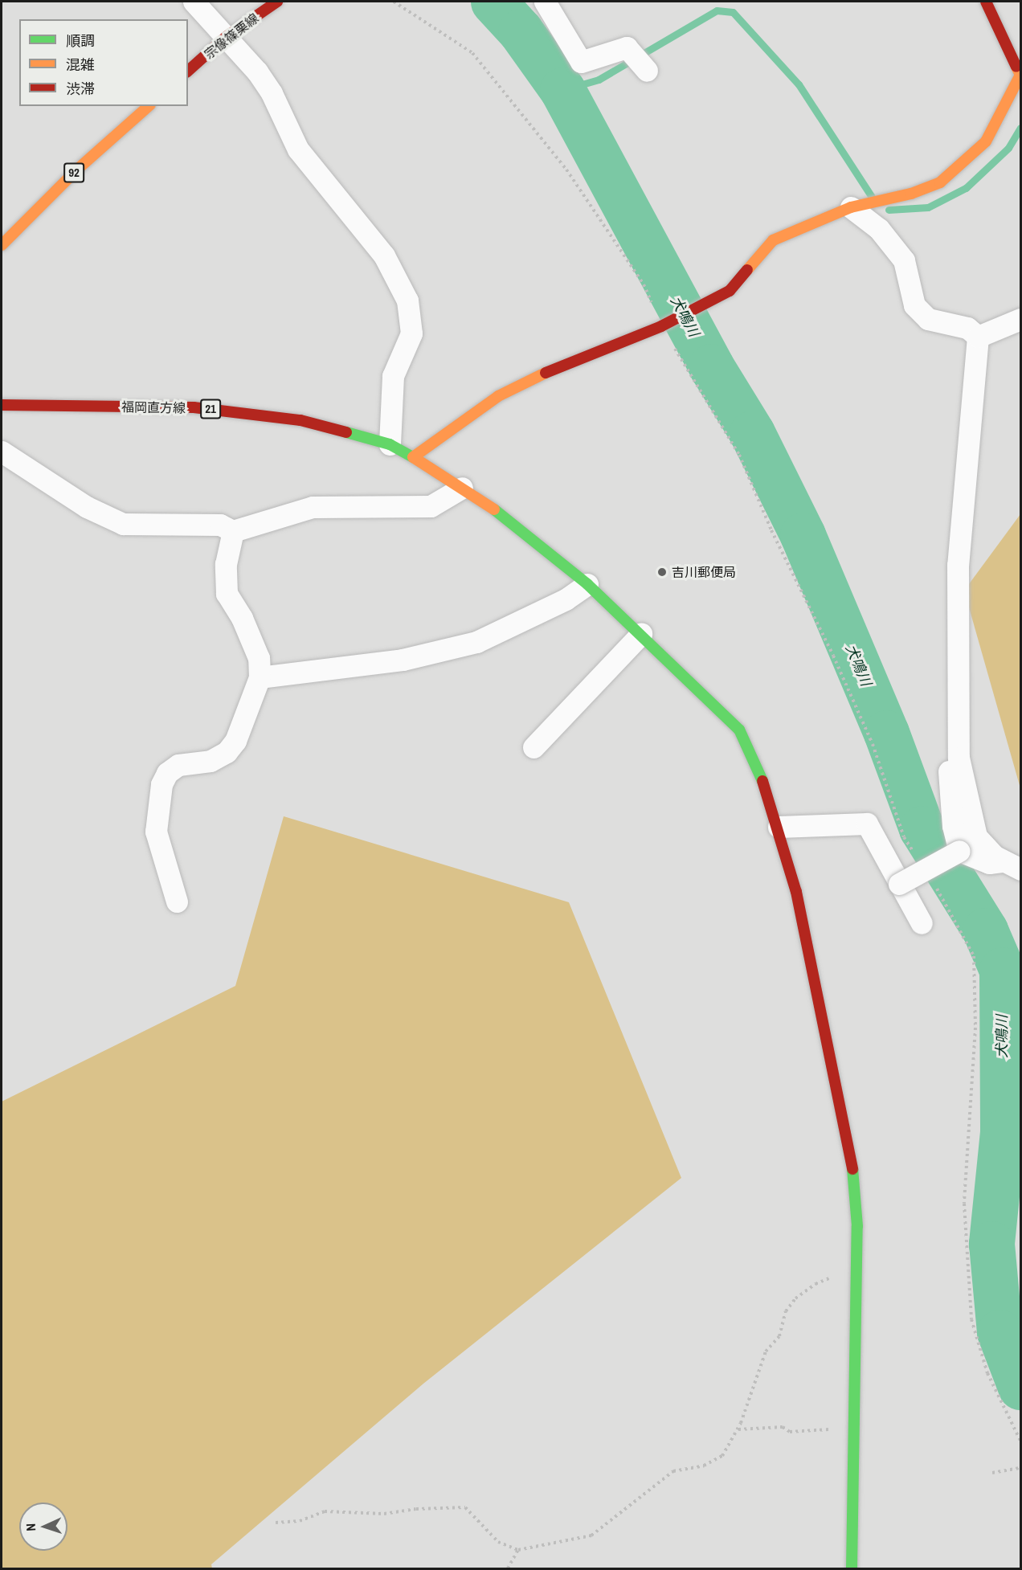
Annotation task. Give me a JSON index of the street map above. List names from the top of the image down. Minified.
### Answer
{"streets":{"street":["宗像篠栗線","92","福岡直方線","21"]},"water":["犬鳴川"],"places":["吉川郵便局"],"legend":["順調","混雑","渋滞"],"north":"left"}
